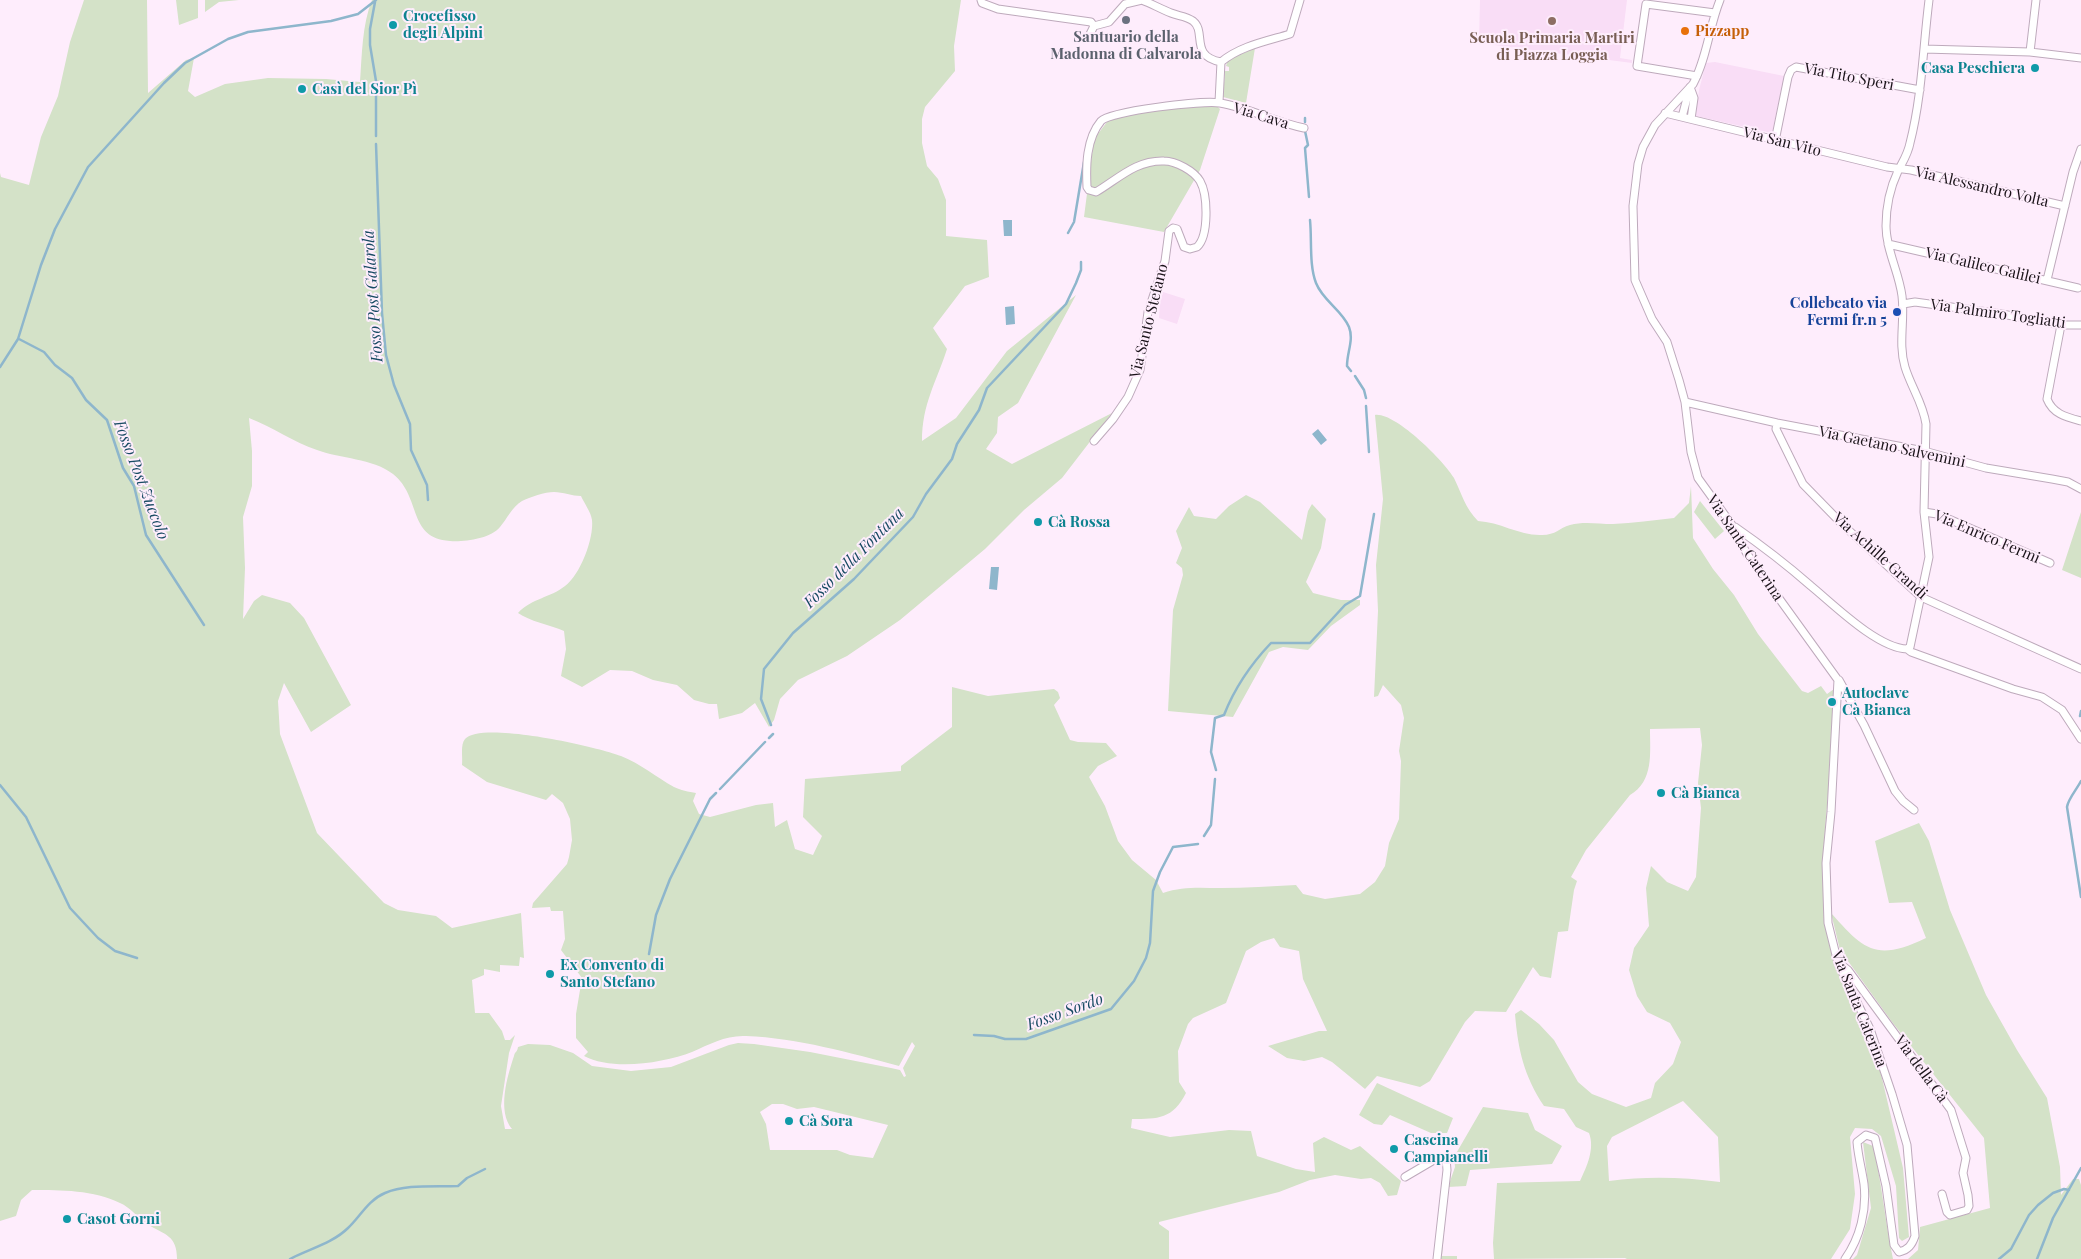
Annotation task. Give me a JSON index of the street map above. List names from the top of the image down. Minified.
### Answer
{"streets":{"street":["Via Tito Speri","Via Cava","Via San Vito","Via Alessandro Volta","Via Galileo Galilei","Via Palmiro Togliatti","Via Santo Stefano","Via Gaetano Salvemini","Via Enrico Fermi","Via Santa Caterina","Via Achille Grandi","Via della Cà"]},"crossings":[["Via Tito Speri","Via San Vito"],["Via Tito Speri","Via Enrico Fermi"],["Via Cava","Via Santo Stefano"],["Via San Vito","Via Alessandro Volta"],["Via San Vito","Via Enrico Fermi"],["Via San Vito","Via Santa Caterina"],["Via Alessandro Volta","Via Enrico Fermi"],["Via Galileo Galilei","Via Enrico Fermi"],["Via Palmiro Togliatti","Via Enrico Fermi"],["Via Gaetano Salvemini","Via Enrico Fermi"],["Via Gaetano Salvemini","Via Santa Caterina"],["Via Gaetano Salvemini","Via Achille Grandi"],["Via Enrico Fermi","Via Achille Grandi"],["Via Santa Caterina","Via della Cà"]],"water":["Fosso Post Galarola","Fosso Post Zuccolo","Fosso della Fontana","Fosso Sordo"],"places":["Santuario della Madonna di Calvarola","Scuola Primaria Martiri di Piazza Loggia","Crocefisso degli Alpini","Pizzapp","Casa Peschiera","Casì del Sior Pì","Collebeato via Fermi fr.n 5","Cà Rossa","Autoclave Cà Bianca","Cà Bianca","Ex Convento di Santo Stefano","Cà Sora","Cascina Campianelli","Casot Gorni"]}
